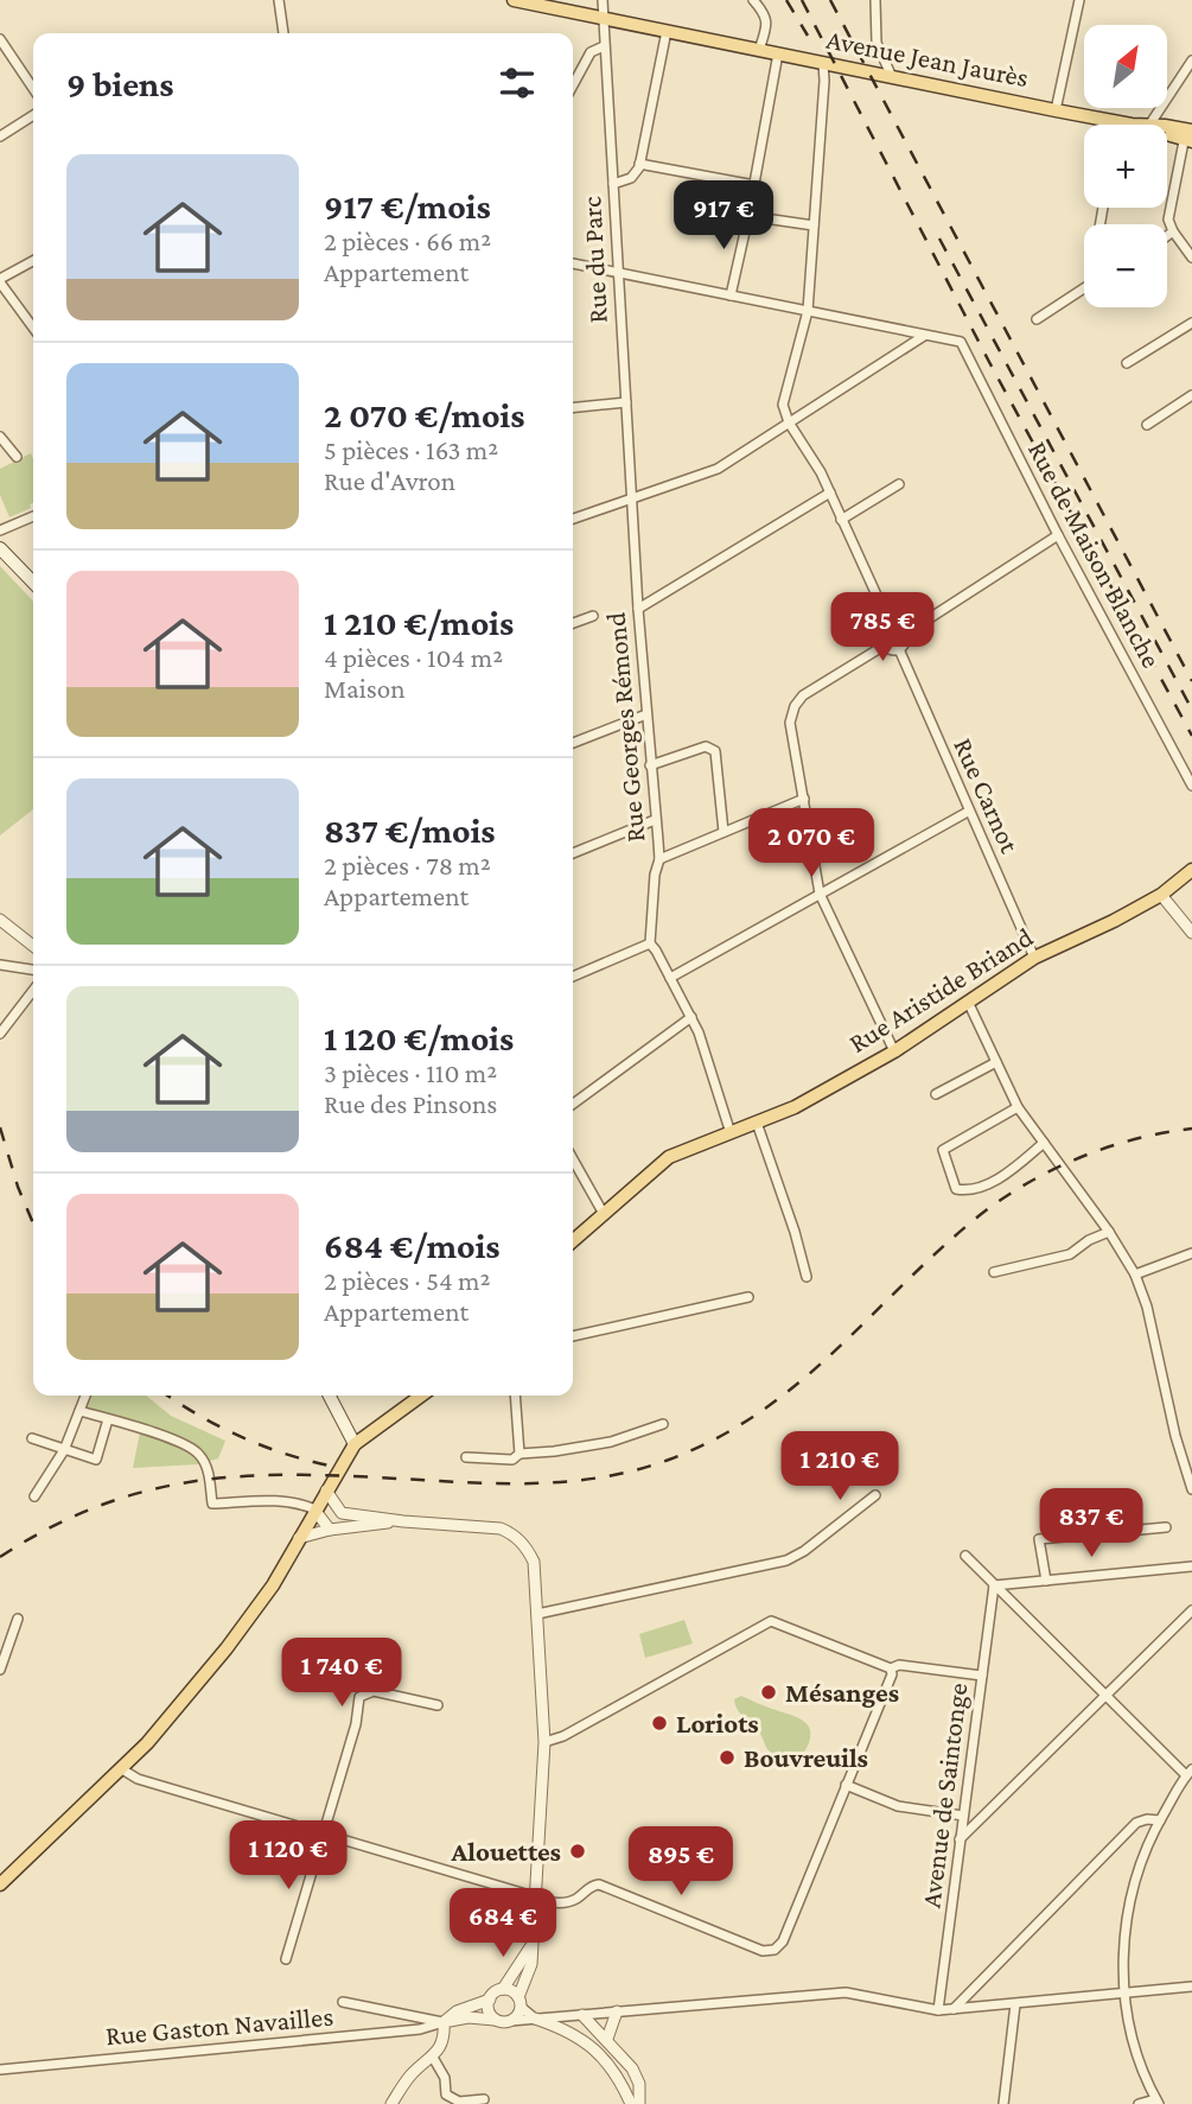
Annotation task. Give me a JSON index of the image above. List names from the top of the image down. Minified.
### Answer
{"streets":{"main road":["Avenue Jean Jaurès","Rue Aristide Briand"],"street":["Rue du Parc","Rue de Maison Blanche","Rue Georges Rémond","Rue Carnot","Avenue de Saintonge","Rue Gaston Navailles"]},"crossings":[["Avenue Jean Jaurès","Rue du Parc"],["Rue du Parc","Rue Georges Rémond"],["Rue Carnot","Rue Aristide Briand"]],"places":["Mésanges","Loriots","Bouvreuils","Alouettes"],"north":"top right","page":{"map_buttons":["+","−"],"heading":"9 biens","list":[{"name":"917 €/mois","note":"2 pièces · 66 m² · Appartement"},{"name":"2 070 €/mois","note":"5 pièces · 163 m² · Rue d'Avron"},{"name":"1 210 €/mois","note":"4 pièces · 104 m² · Maison"},{"name":"837 €/mois","note":"2 pièces · 78 m² · Appartement"},{"name":"1 120 €/mois","note":"3 pièces · 110 m² · Rue des Pinsons"},{"name":"684 €/mois","note":"2 pièces · 54 m² · Appartement"}],"price":["917 €","785 €","2 070 €","1 210 €","837 €","1 740 €","1 120 €","895 €","684 €"]}}
